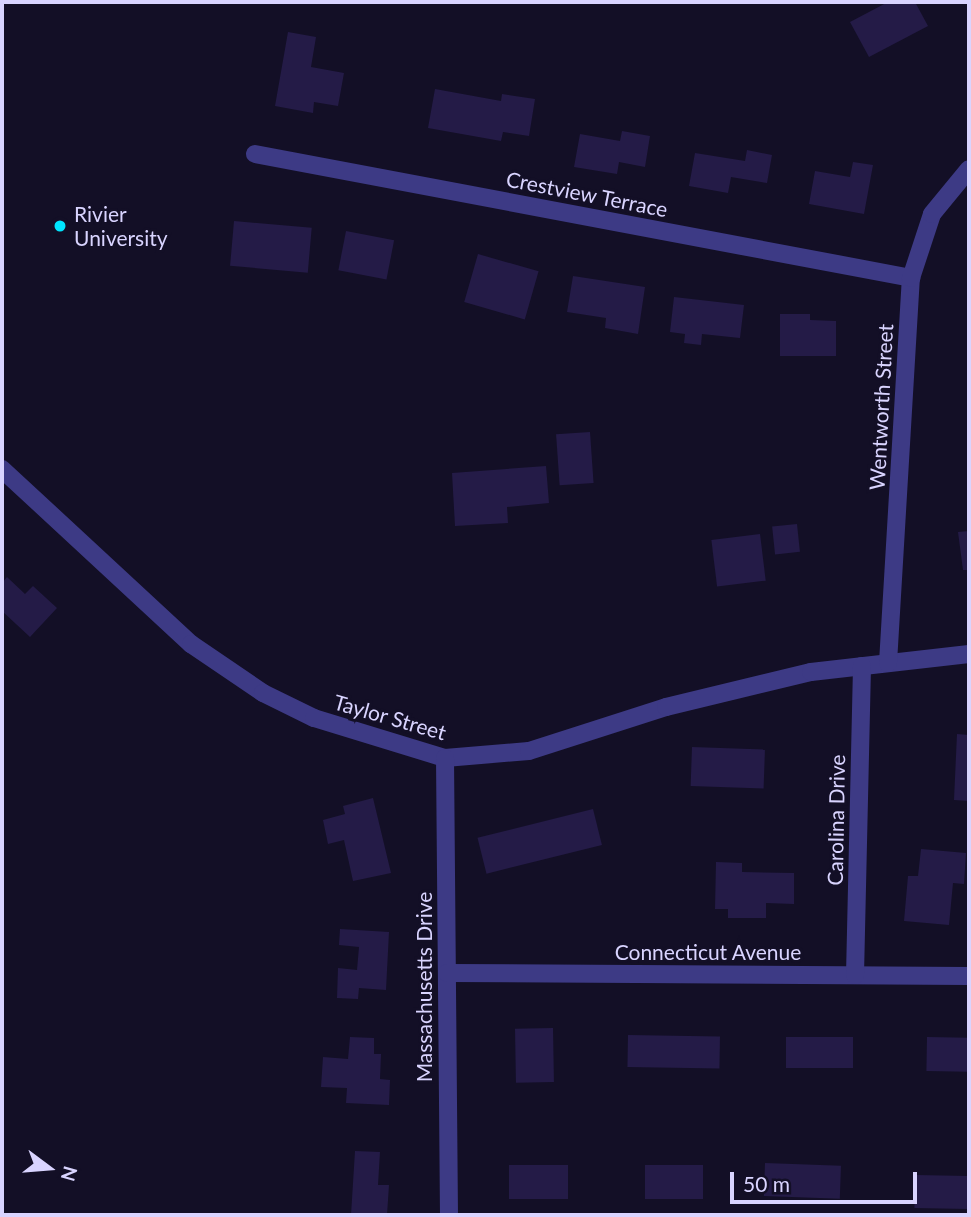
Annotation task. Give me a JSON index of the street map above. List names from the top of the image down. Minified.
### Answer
{"streets":{"street":["Crestview Terrace","Wentworth Street","Taylor Street","Carolina Drive","Connecticut Avenue","Massachusetts Drive"]},"crossings":[["Crestview Terrace","Wentworth Street"],["Wentworth Street","Taylor Street"],["Taylor Street","Carolina Drive"],["Taylor Street","Massachusetts Drive"],["Carolina Drive","Connecticut Avenue"],["Connecticut Avenue","Massachusetts Drive"]],"places":["Rivier University"],"scale_bar":"50 m","north":"right"}
